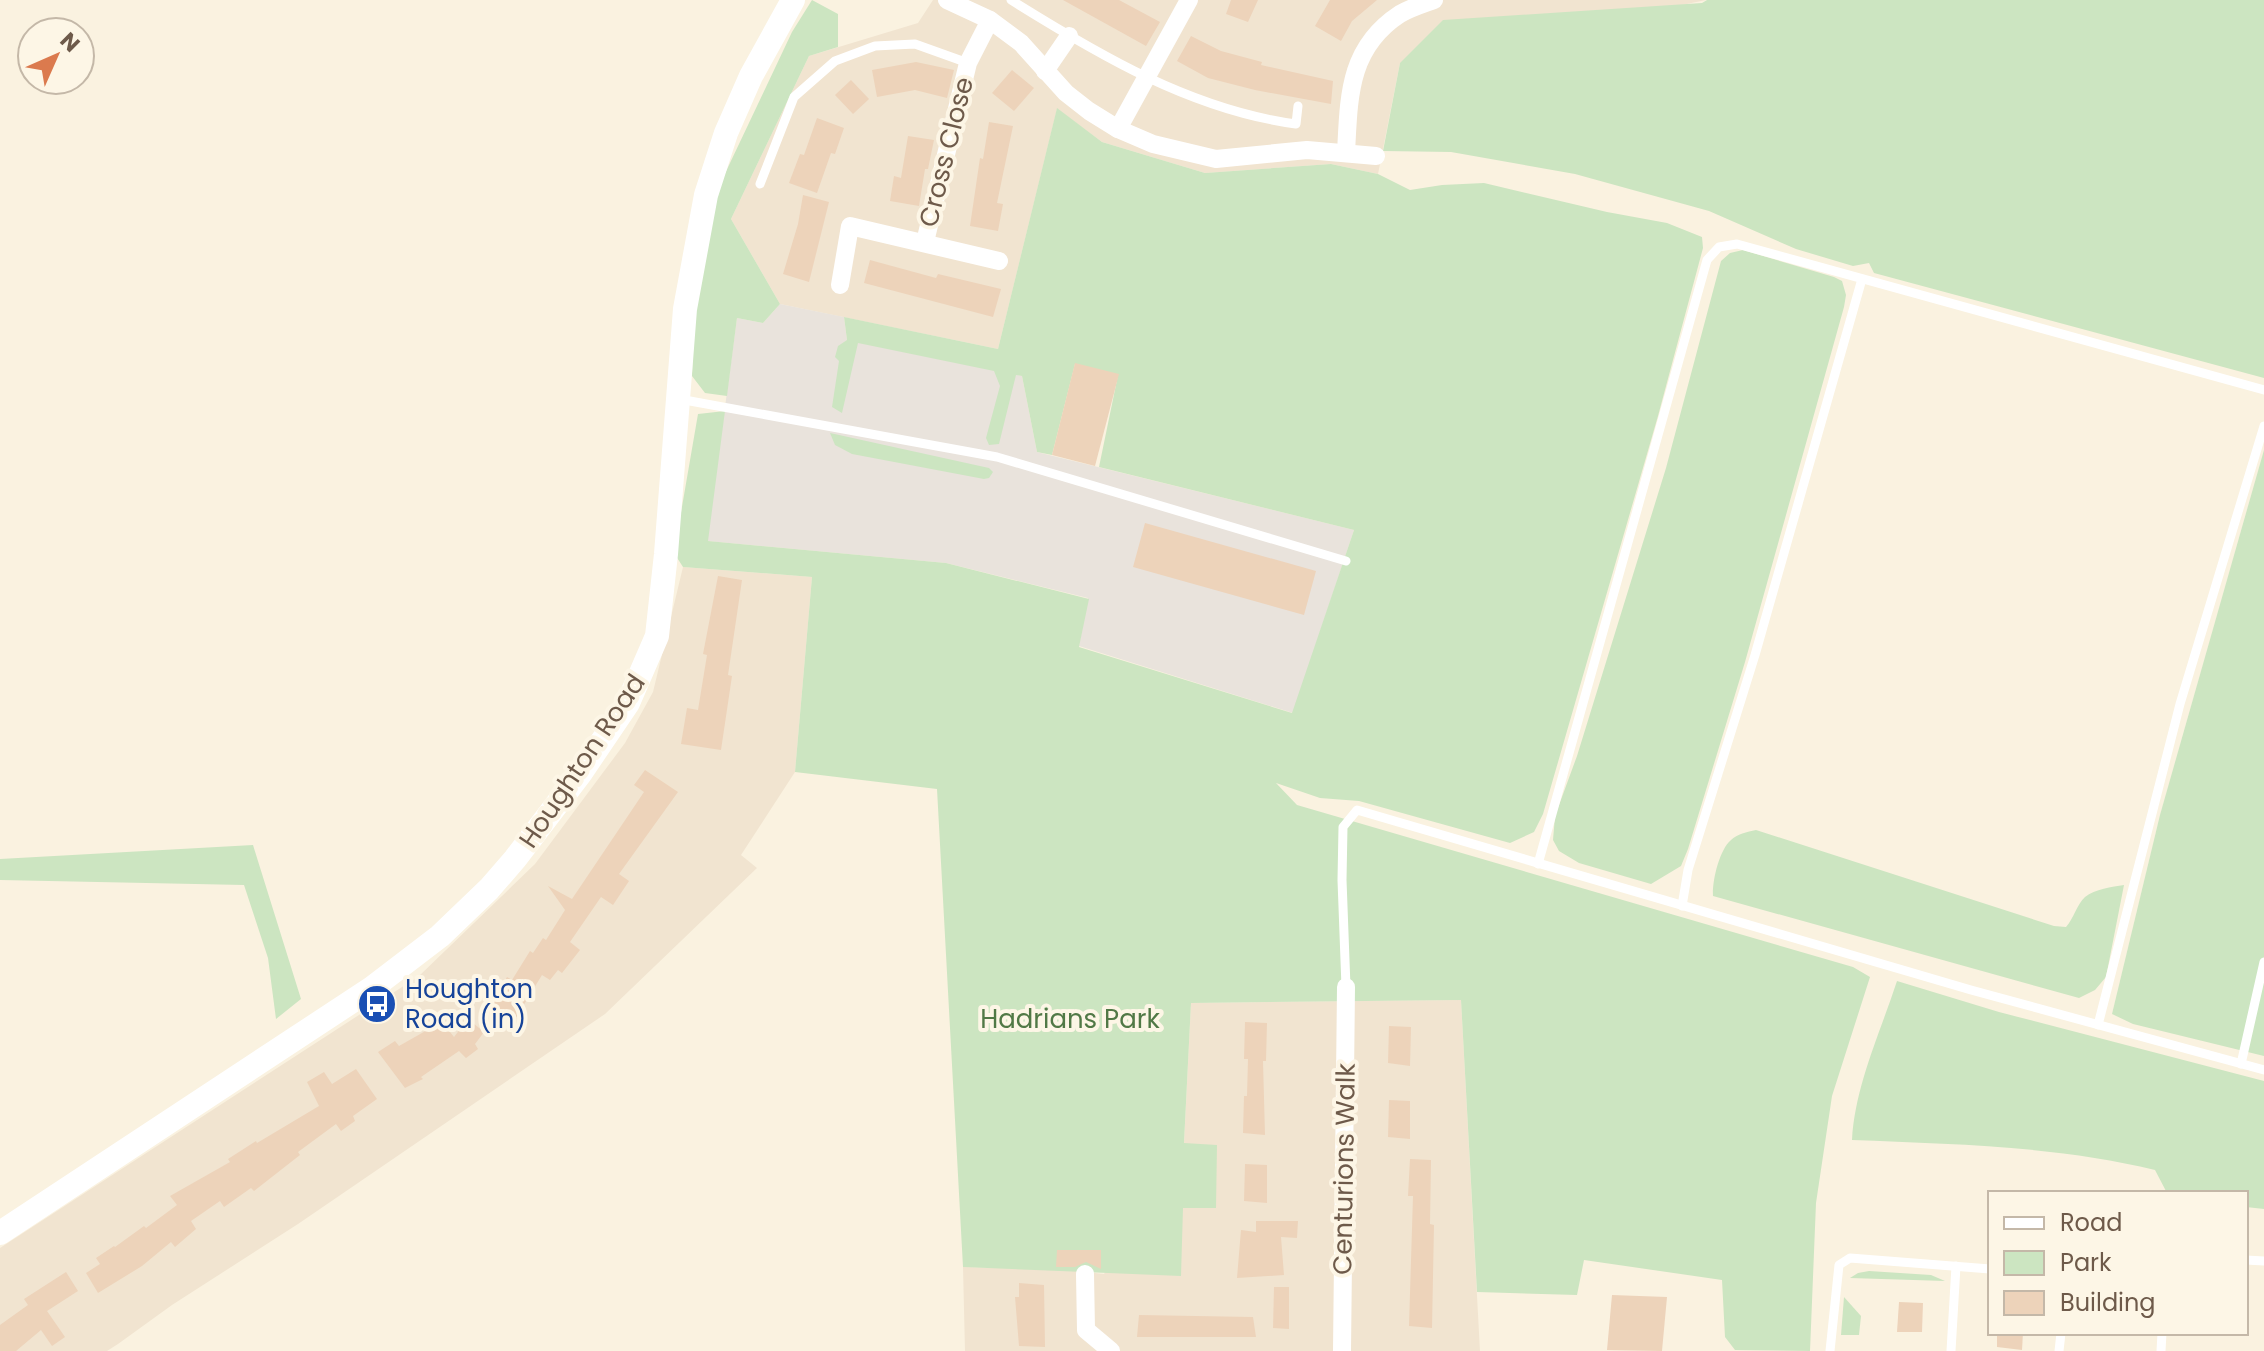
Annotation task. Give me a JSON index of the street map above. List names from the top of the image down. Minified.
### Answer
{"streets":{"street":["Cross Close","Houghton Road","Centurions Walk"]},"parks":["Hadrians Park"],"places":{"bus stop":["Houghton Road (in)"]},"legend":["Road","Park","Building"],"north":"top right"}
